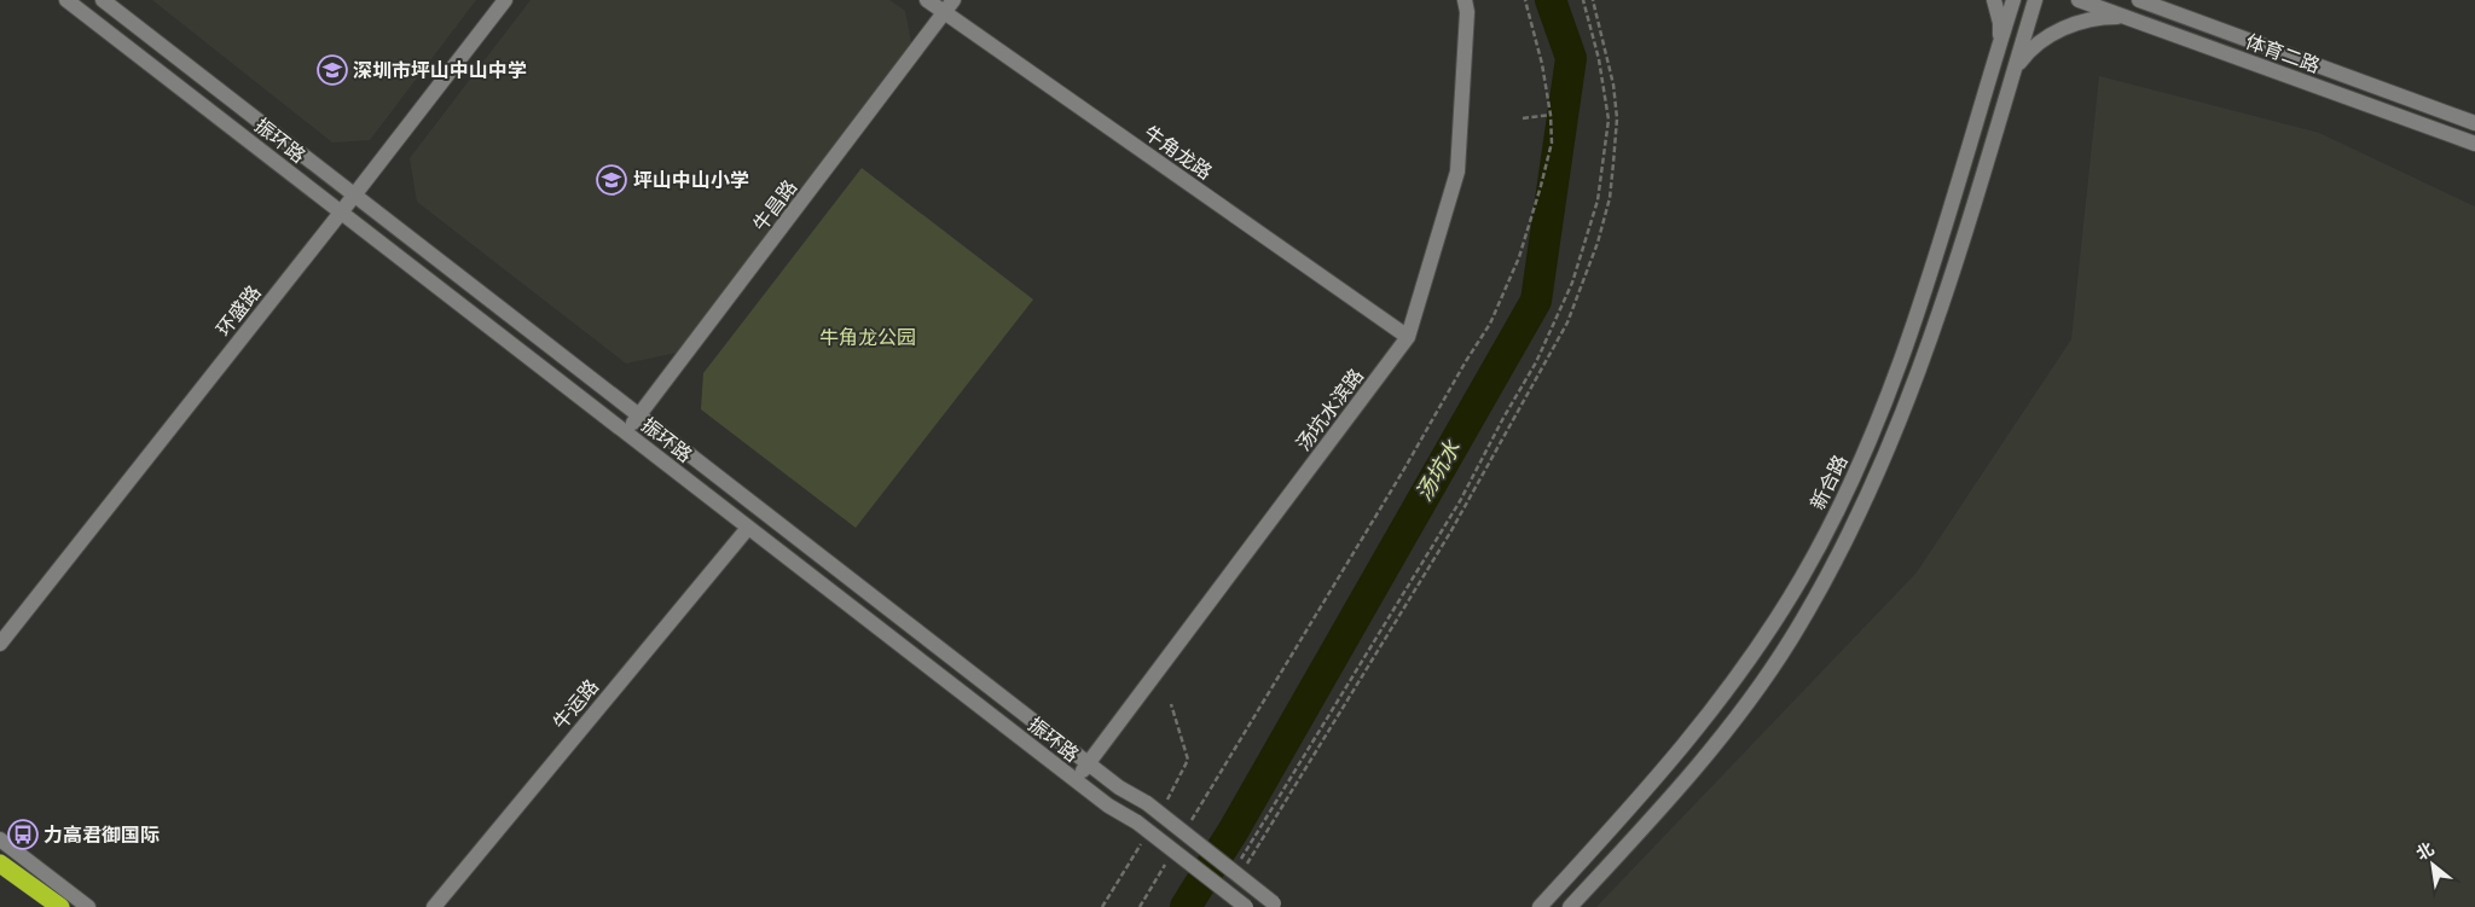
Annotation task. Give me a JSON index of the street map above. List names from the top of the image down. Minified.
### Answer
{"streets":{"street":["体育二路","振环路","牛角龙路","牛昌路","环盛路","汤坑水滨路","新合路","牛运路"]},"crossings":[["振环路","牛昌路"],["振环路","环盛路"],["振环路","汤坑水滨路"],["振环路","牛运路"],["牛角龙路","牛昌路"],["牛角龙路","汤坑水滨路"]],"water":["汤坑水"],"parks":["牛角龙公园"],"places":{"school or university":["深圳市坪山中山中学","坪山中山小学"],"bus stop":["力高君御国际"]},"north":"top left"}
